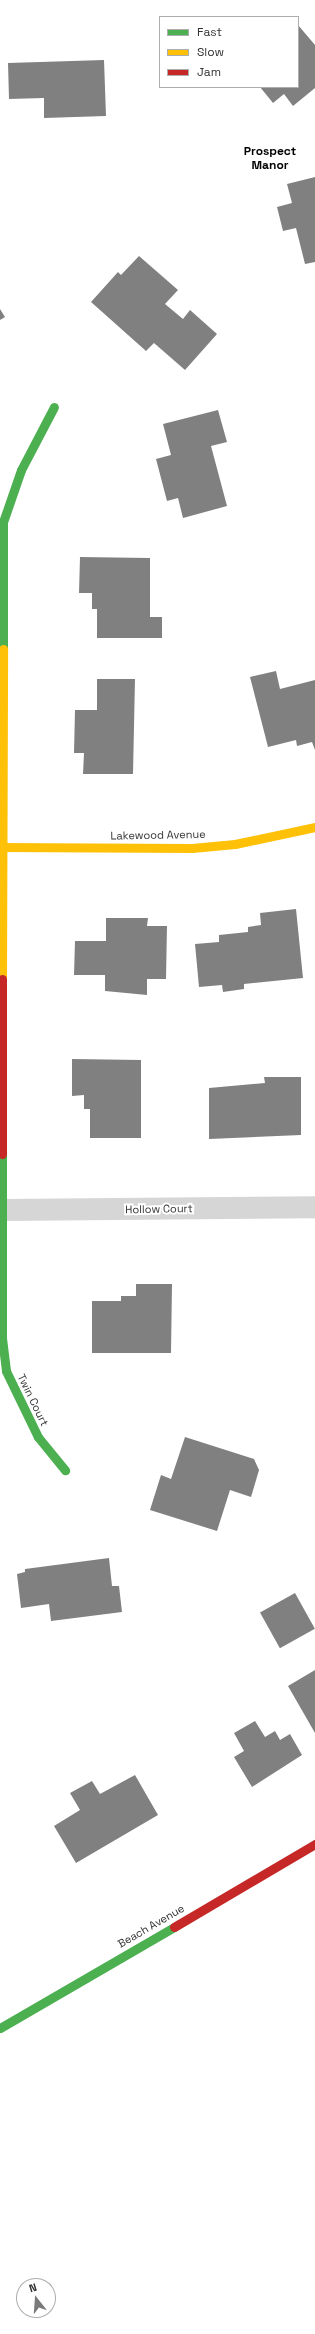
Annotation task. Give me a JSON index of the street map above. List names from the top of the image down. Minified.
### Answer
{"streets":{"street":["Lakewood Avenue","Hollow Court","Twin Court","Beach Avenue"]},"crossings":[["Lakewood Avenue","Twin Court"],["Hollow Court","Twin Court"]],"districts":["Prospect Manor"],"legend":["Fast","Slow","Jam"],"north":"top"}
